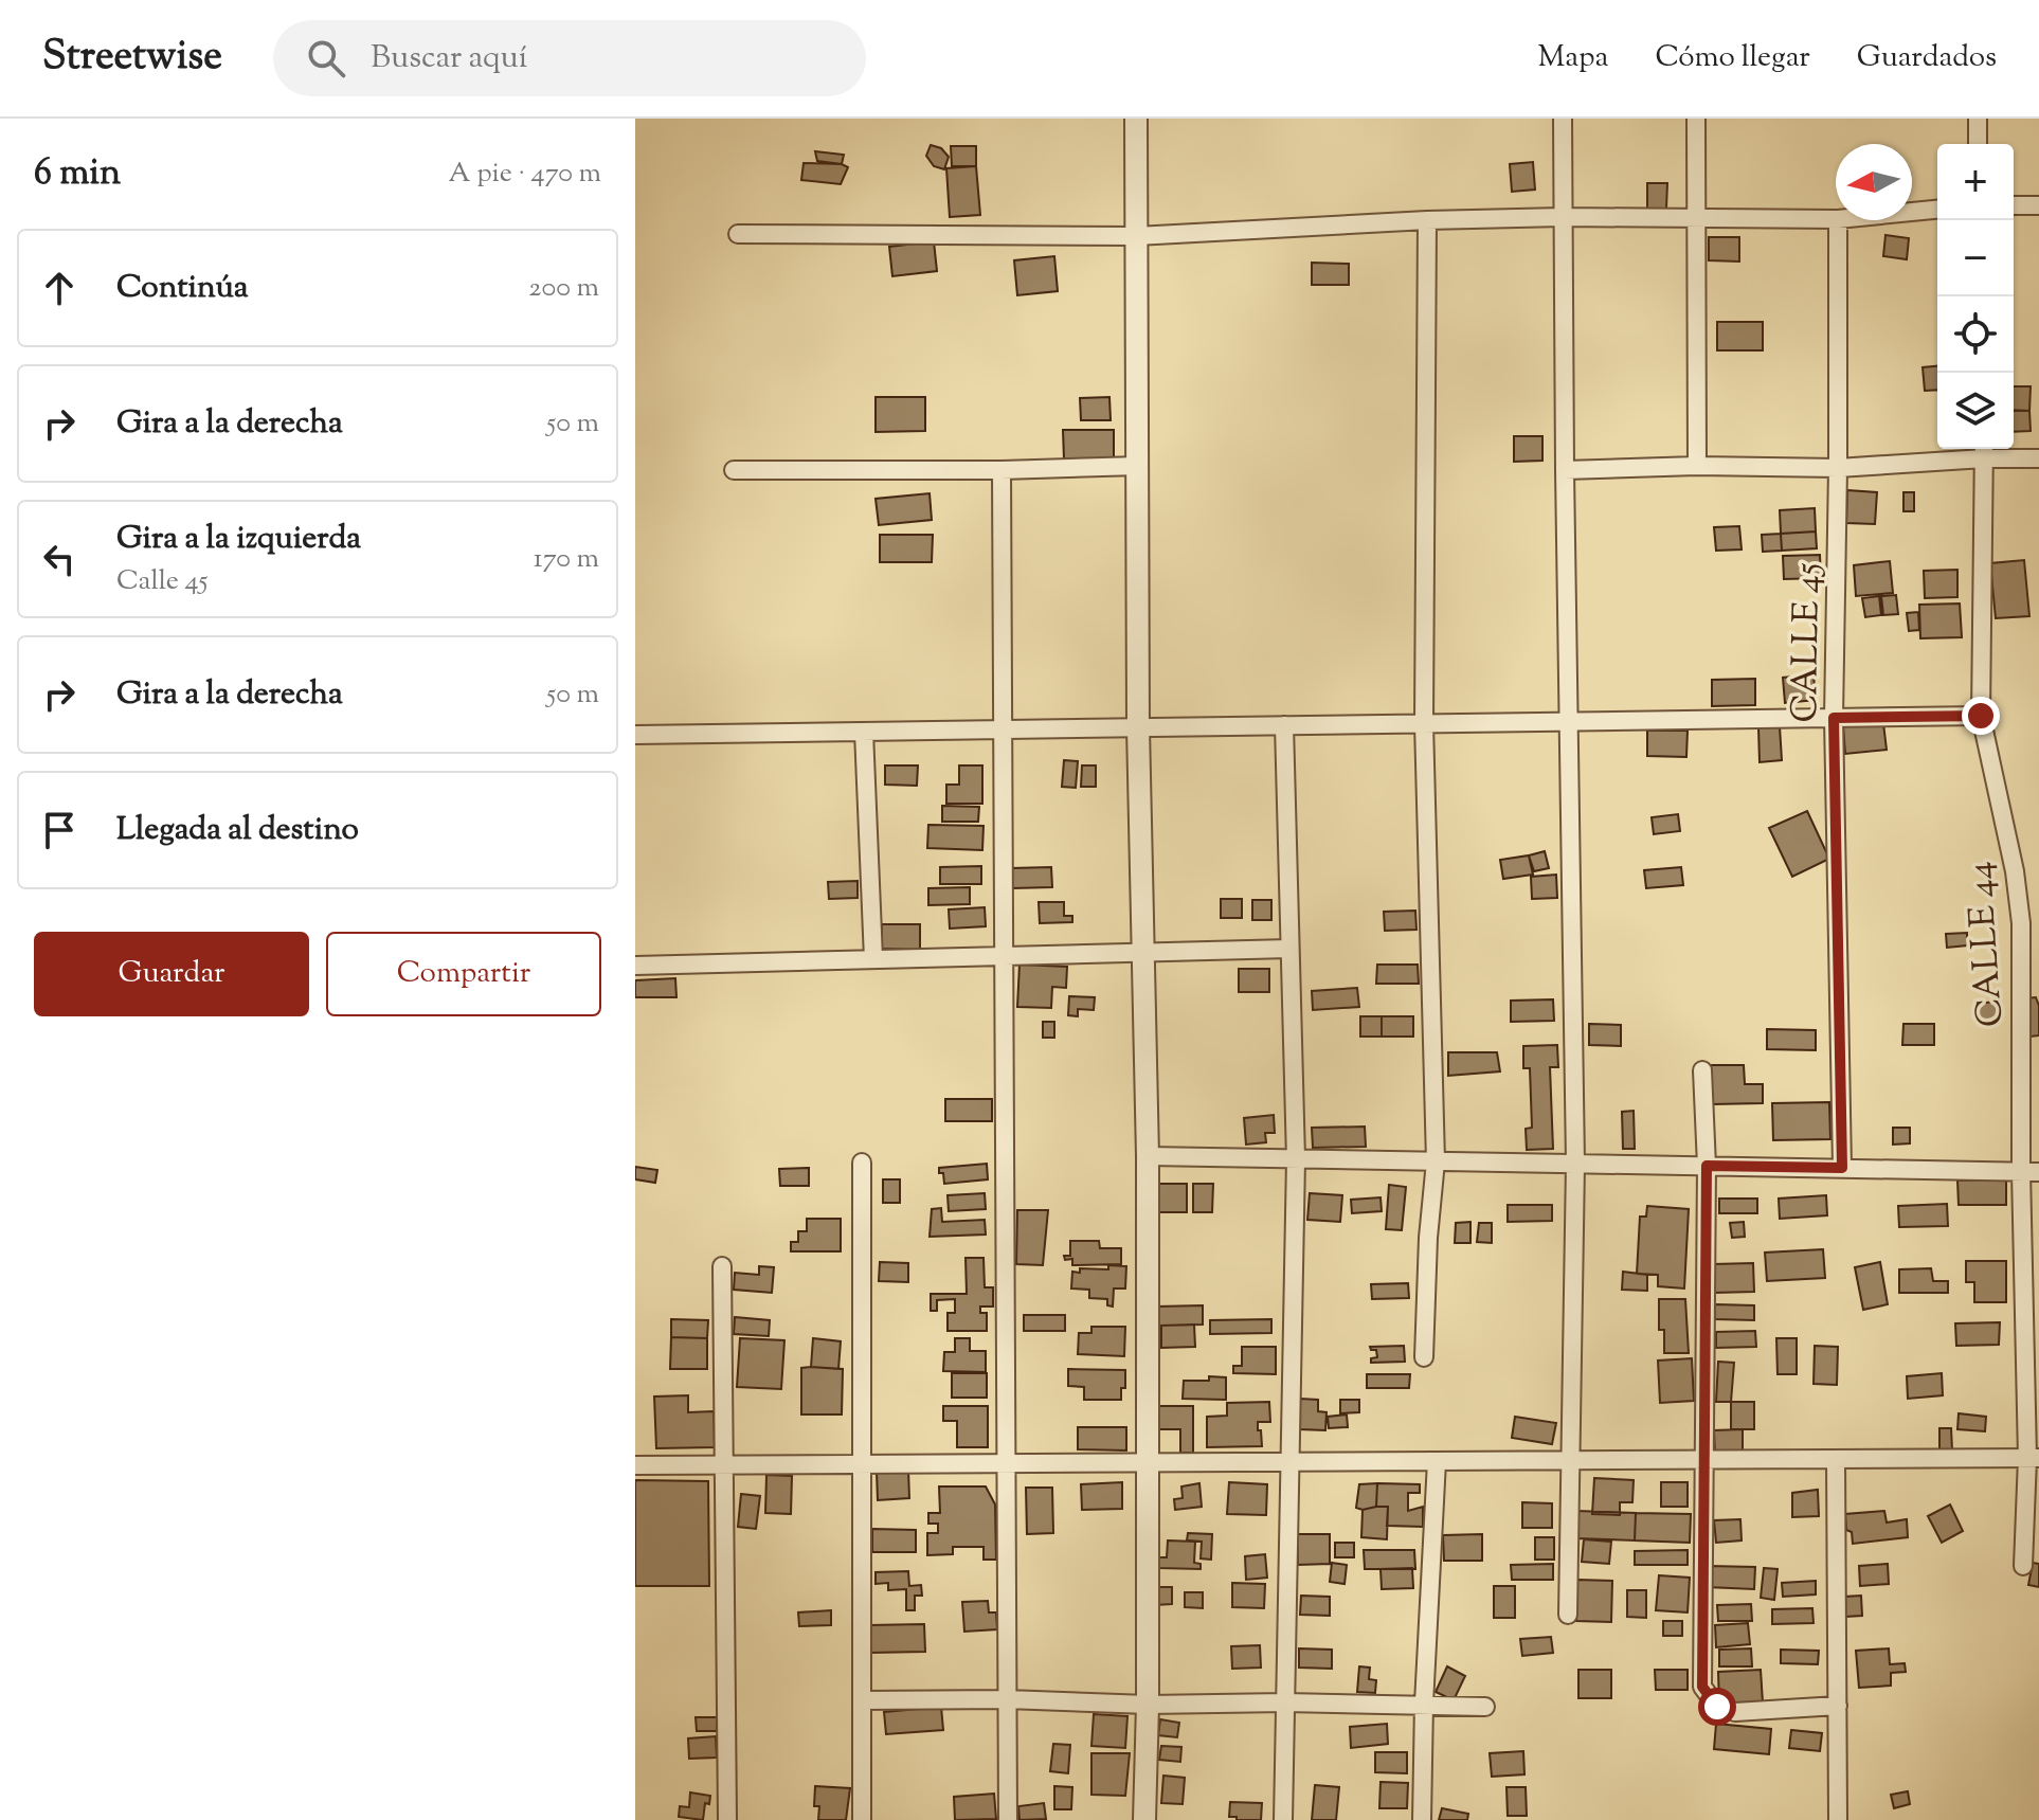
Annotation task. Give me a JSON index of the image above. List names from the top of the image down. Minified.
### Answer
{"streets":{"street":["CALLE 45","CALLE 44"]},"north":"left","page":{"header":"Streetwise","search":"Buscar aquí","nav":["Mapa","Cómo llegar","Guardados"],"heading":["6 min","A pie · 470 m"],"map_buttons":["+","−"],"list":[["Continúa","200 m"],["Gira a la derecha","50 m"],["Gira a la izquierda","Calle 45","170 m"],["Gira a la derecha","50 m"],"Llegada al destino"],"buttons":["Guardar","Compartir"]}}
